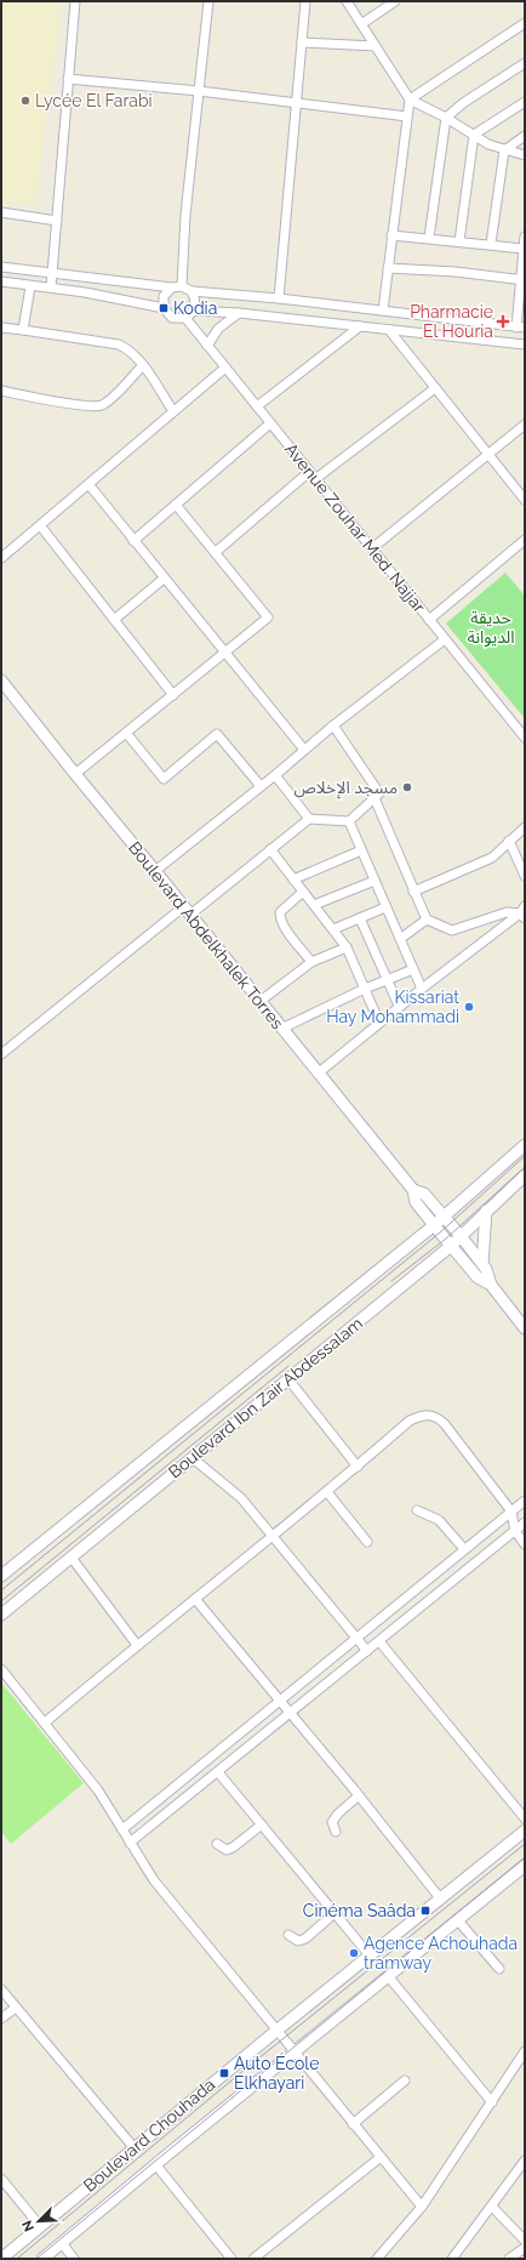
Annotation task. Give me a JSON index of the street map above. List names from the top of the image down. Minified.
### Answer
{"streets":{"street":["Avenue Zouhar Med. Najjar","Boulevard Abdelkhalek Torres","Boulevard Ibn Zair Abdessalam","Boulevard Chouhada"]},"crossings":[["Boulevard Abdelkhalek Torres","Boulevard Ibn Zair Abdessalam"]],"parks":["حديقة الديوانة"],"places":{"other":["Lycée El Farabi","مسجد الإخلاص","Kissariat Hay Mohammadi","Agence Achouhada tramway"],"transit":["Kodia","Cinéma Saâda","Auto École Elkhayari"],"health":["Pharmacie El Houria"]},"north":"bottom left"}
